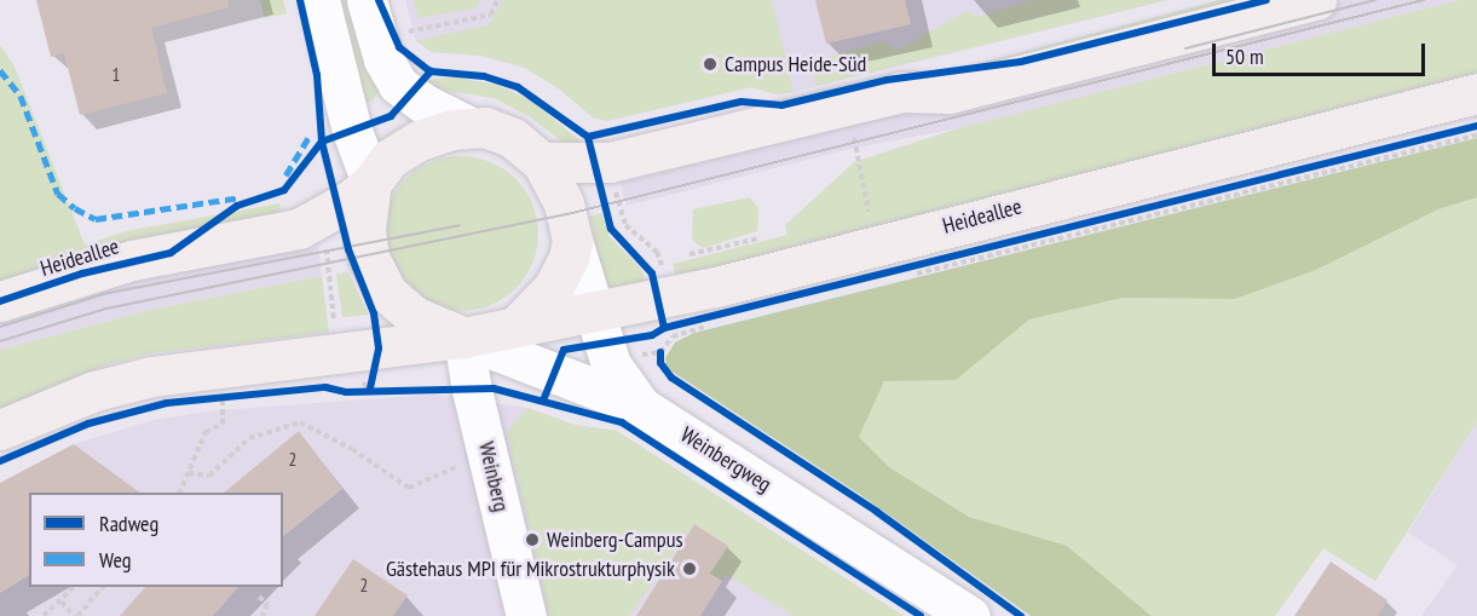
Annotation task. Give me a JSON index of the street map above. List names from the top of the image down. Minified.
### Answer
{"streets":{"main road":["Heideallee"],"street":["Weinbergweg","Weinberg"]},"crossings":[["Heideallee","Weinbergweg"],["Heideallee","Weinberg"],["Weinbergweg","Weinberg"]],"places":["Campus Heide-Süd","Weinberg-Campus","Gästehaus MPI für Mikrostrukturphysik"],"house_numbers":["1","2","2"],"legend":["Radweg","Weg"],"scale_bar":"50 m"}
